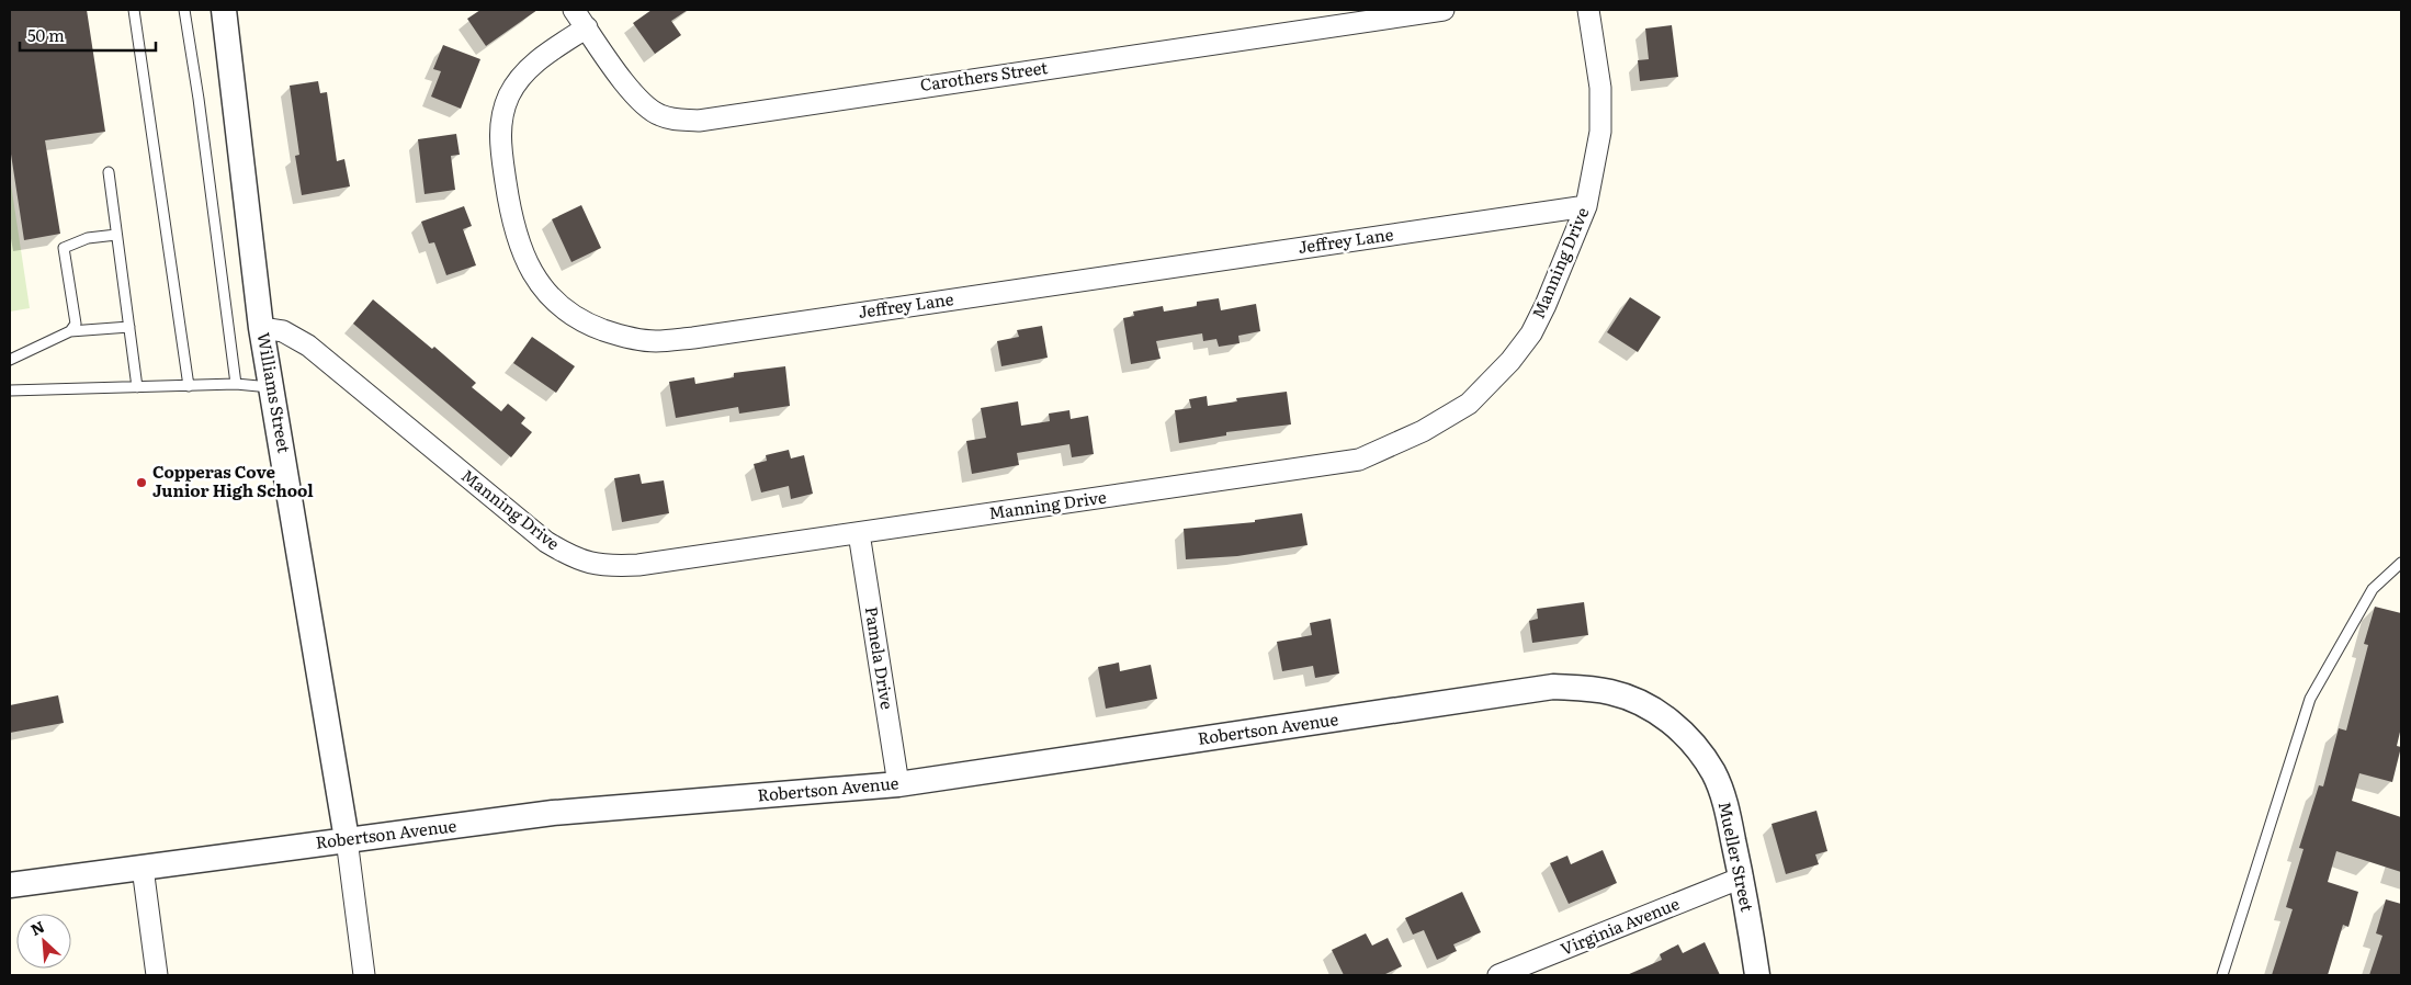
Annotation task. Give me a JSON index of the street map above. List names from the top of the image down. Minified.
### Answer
{"streets":{"street":["Carothers Street","Jeffrey Lane","Manning Drive","Williams Street","Pamela Drive","Robertson Avenue","Mueller Street","Virginia Avenue"]},"crossings":[["Carothers Street","Jeffrey Lane"],["Jeffrey Lane","Manning Drive"],["Manning Drive","Williams Street"],["Manning Drive","Pamela Drive"],["Williams Street","Robertson Avenue"],["Pamela Drive","Robertson Avenue"],["Robertson Avenue","Mueller Street"],["Mueller Street","Virginia Avenue"]],"places":["Copperas Cove Junior High School"],"scale_bar":"50 m","north":"top left"}
